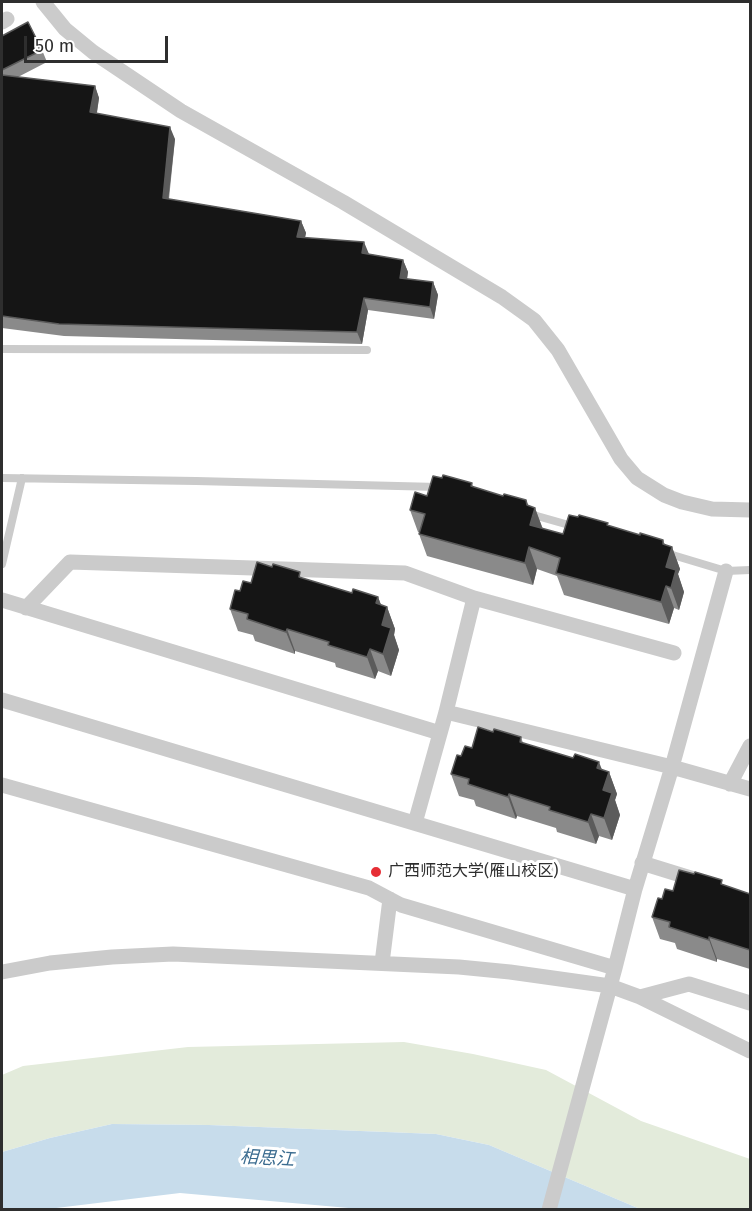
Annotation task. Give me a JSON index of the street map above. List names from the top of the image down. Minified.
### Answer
{"water":["相思江"],"places":["广西师范大学(雁山校区)"],"scale_bar":"50 m"}
